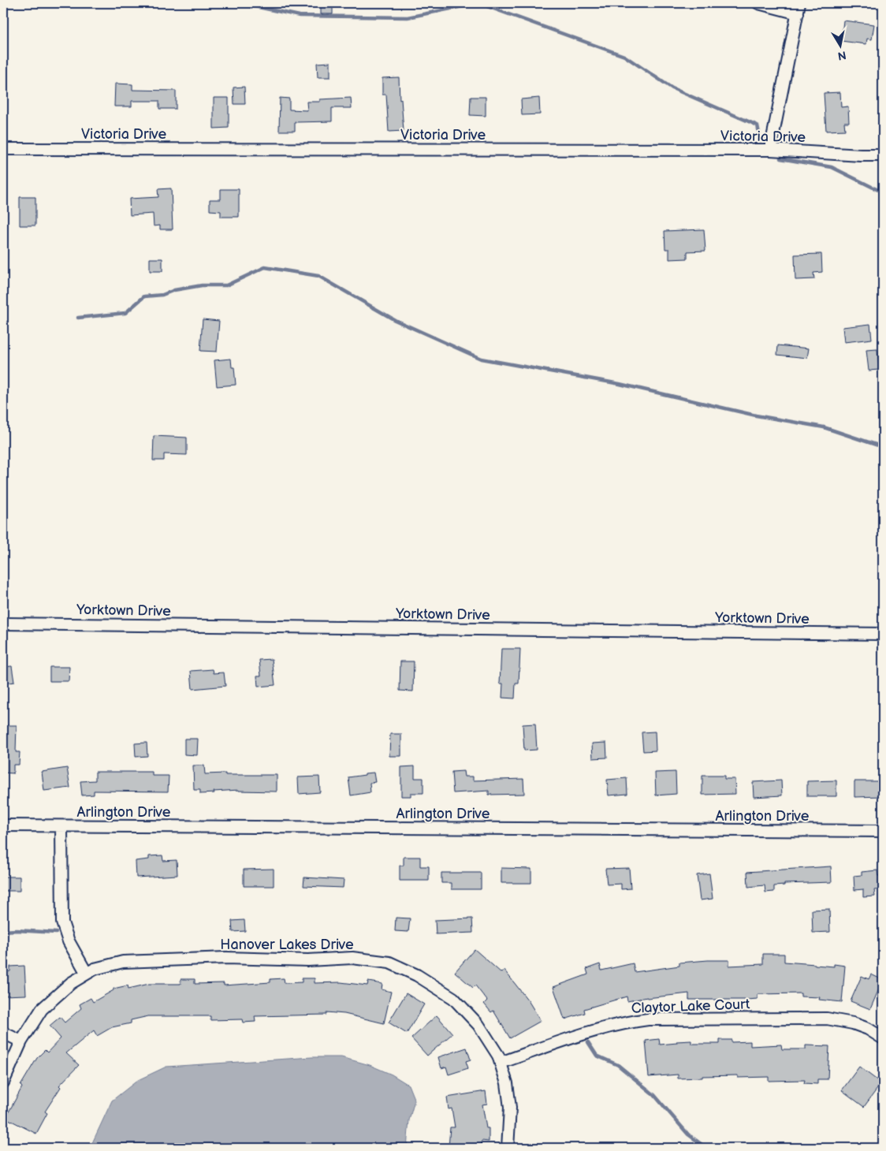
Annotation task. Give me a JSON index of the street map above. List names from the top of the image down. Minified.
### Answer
{"streets":{"street":["Victoria Drive","Yorktown Drive","Arlington Drive","Hanover Lakes Drive","Claytor Lake Court"]},"crossings":[["Hanover Lakes Drive","Claytor Lake Court"]],"north":"bottom"}
